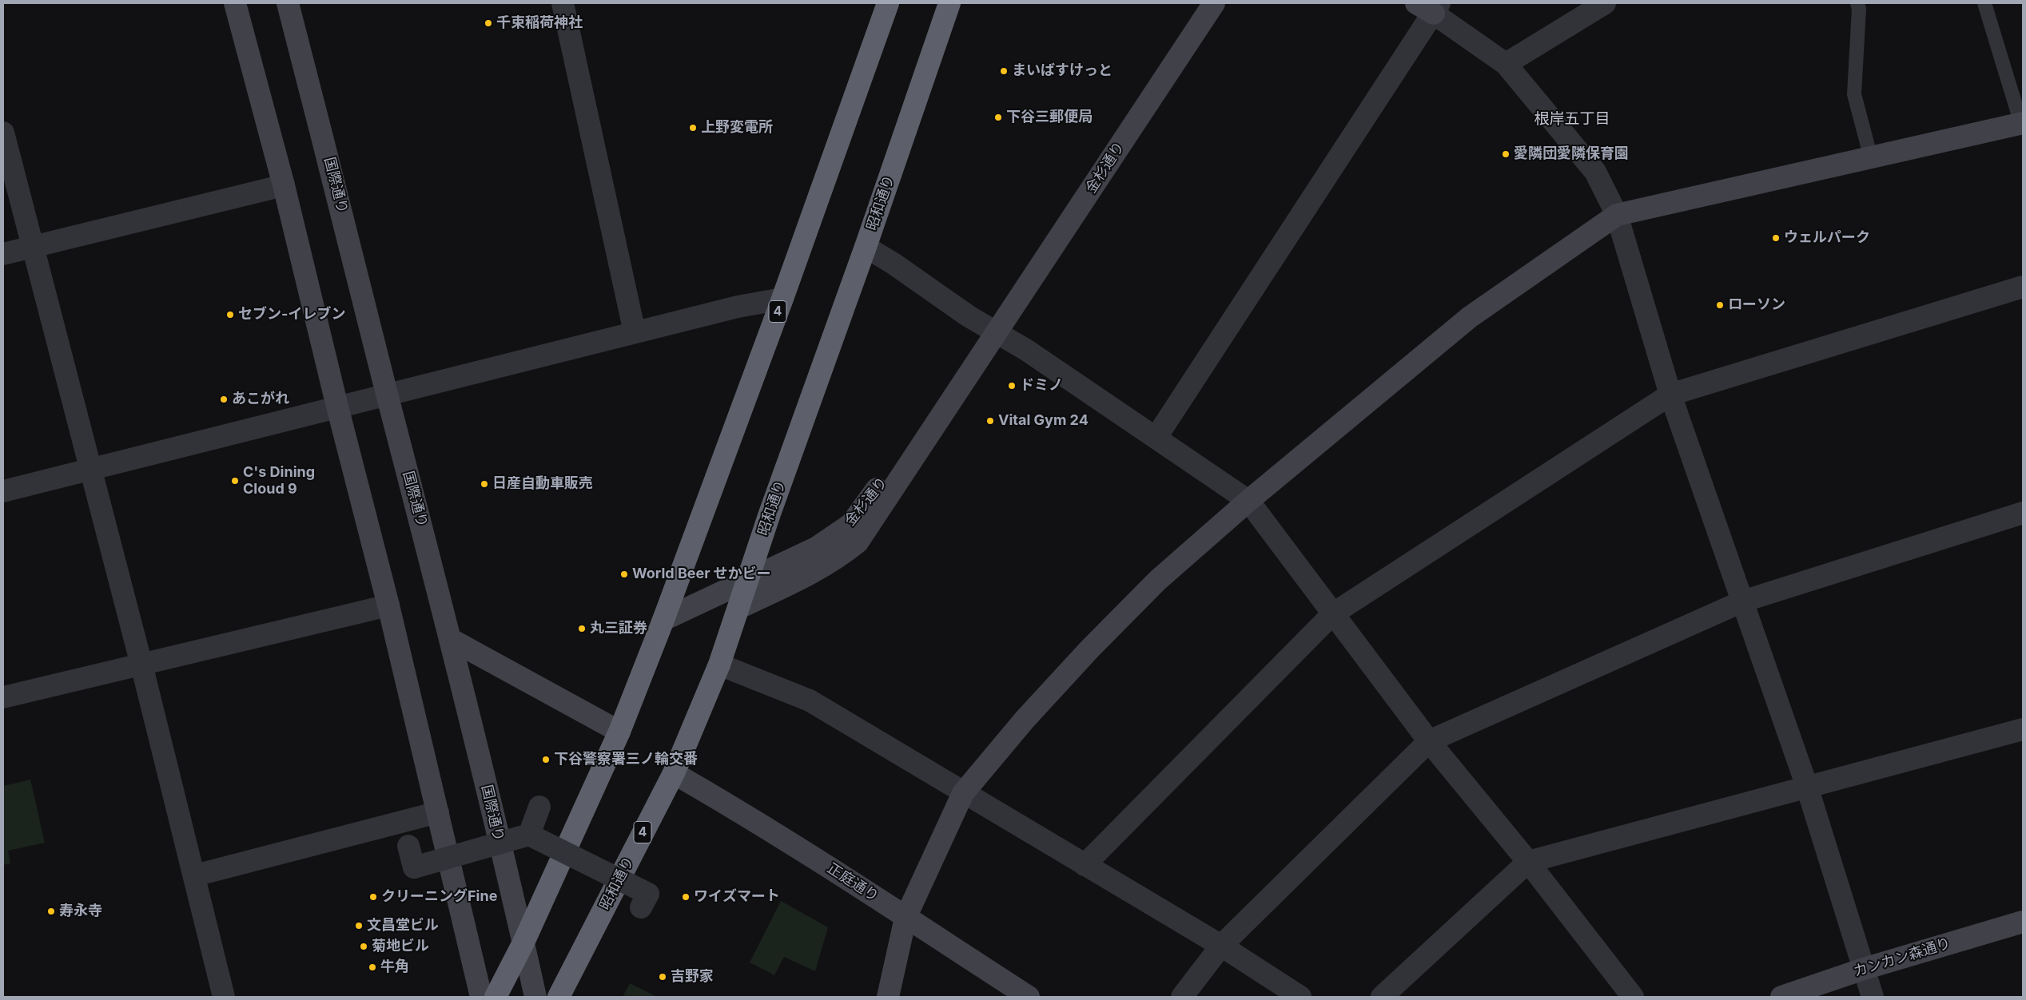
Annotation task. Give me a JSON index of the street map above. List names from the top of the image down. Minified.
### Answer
{"streets":{"highway":["昭和通り","4"],"street":["金杉通り","国際通り","正庭通り","カンカン森通り"]},"crossings":[["金杉通り","昭和通り"],["金杉通り","4"],["国際通り","4"],["昭和通り","正庭通り"]],"districts":["根岸五丁目"],"places":["千束稲荷神社","まいばすけっと","下谷三郵便局","上野変電所","愛隣団愛隣保育園","ウェルパーク","ローソン","セブン-イレブン","ドミノ","あこがれ","Vital Gym 24","C's Dining Cloud 9","日産自動車販売","World Beer せかビー","丸三証券","下谷警察署三ノ輪交番","クリーニングFine","ワイズマート","寿永寺","文昌堂ビル","菊地ビル","牛角","吉野家"]}
